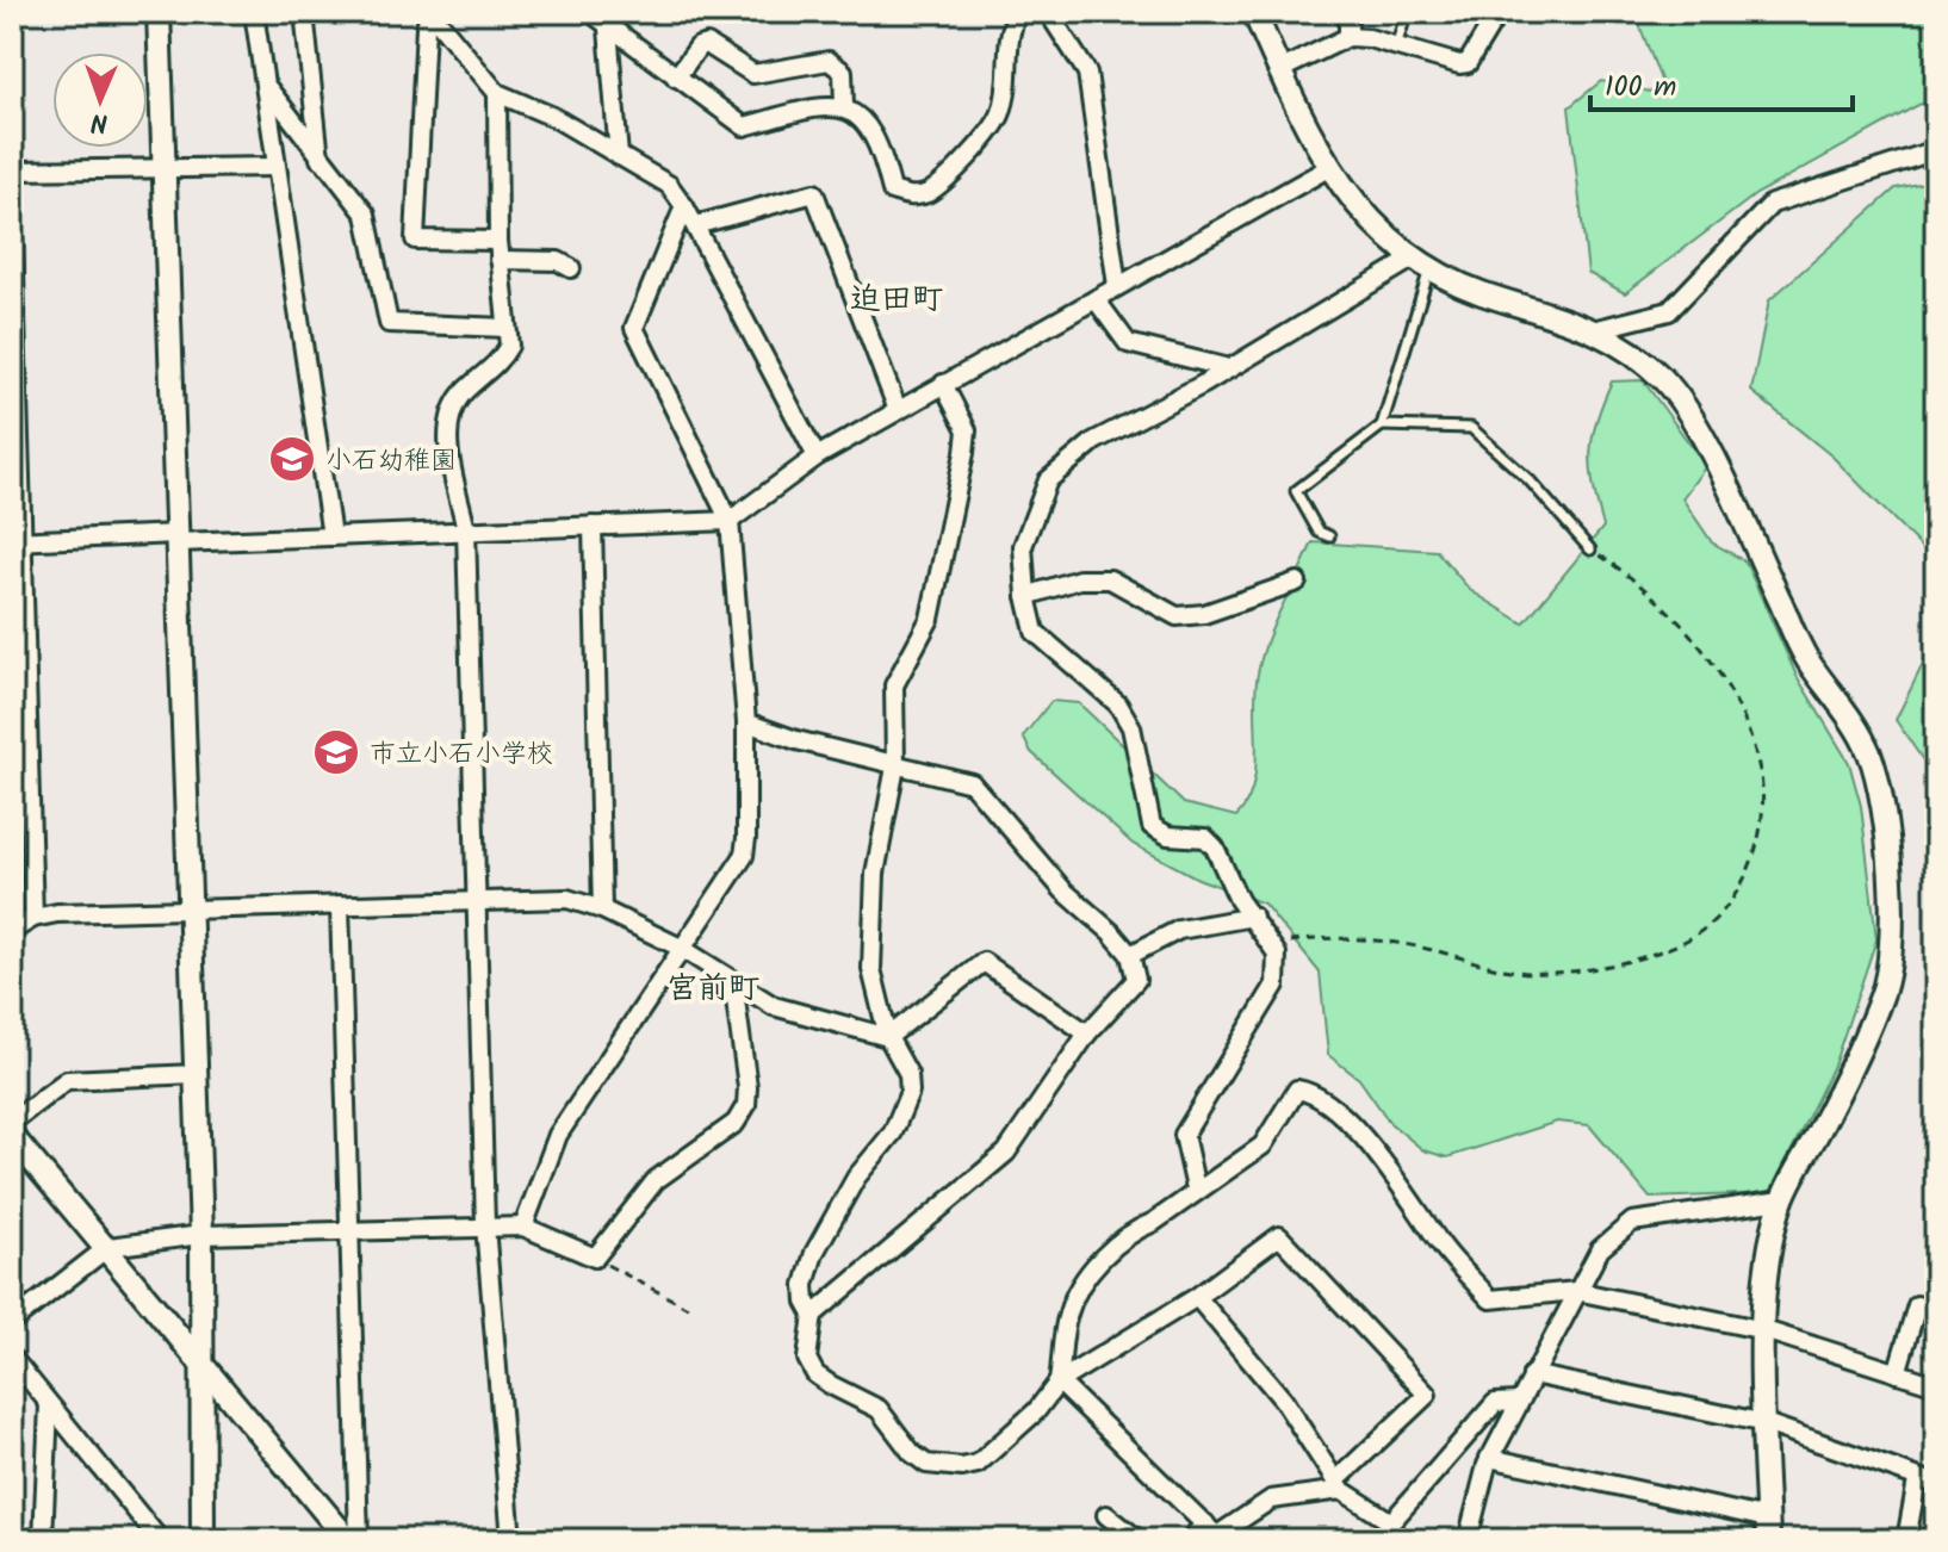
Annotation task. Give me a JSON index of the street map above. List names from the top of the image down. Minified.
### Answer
{"districts":["迫田町","宮前町"],"places":{"school or university":["小石幼稚園","市立小石小学校"]},"scale_bar":"100 m","north":"bottom"}
